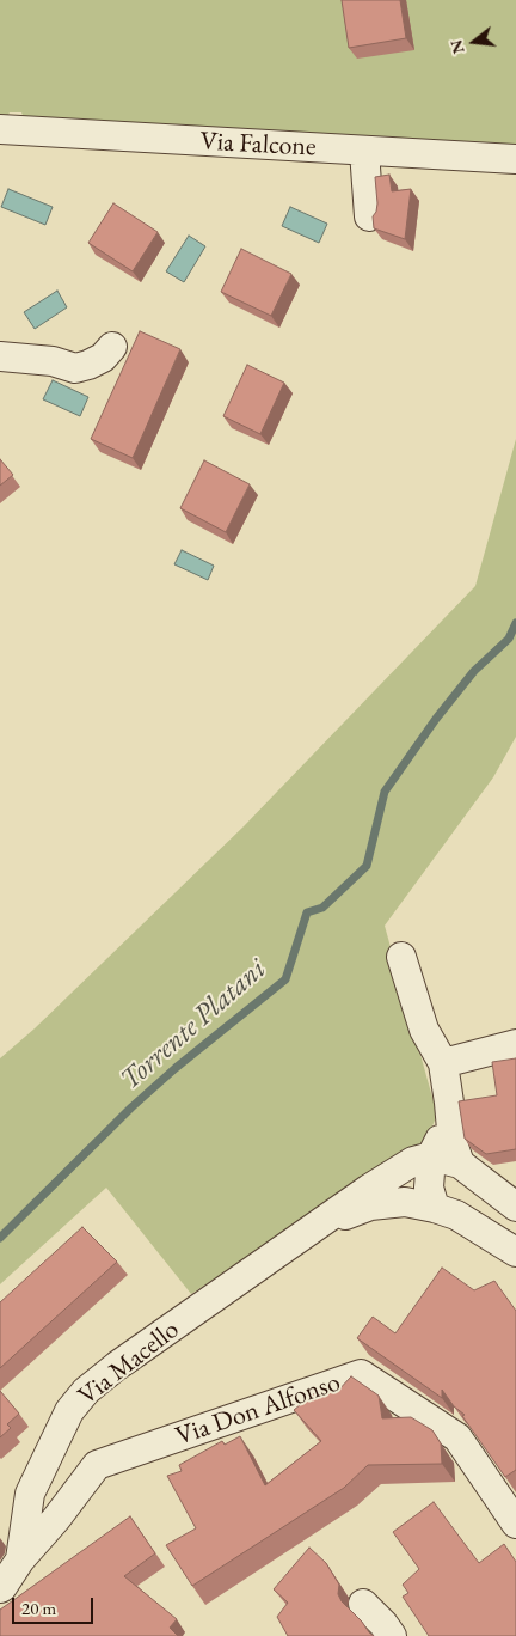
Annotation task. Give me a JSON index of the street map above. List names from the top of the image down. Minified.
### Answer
{"streets":{"street":["Via Falcone","Via Macello","Via Don Alfonso"]},"crossings":[["Via Macello","Via Don Alfonso"]],"water":["Torrente Platani"],"scale_bar":"20 m","north":"left"}
